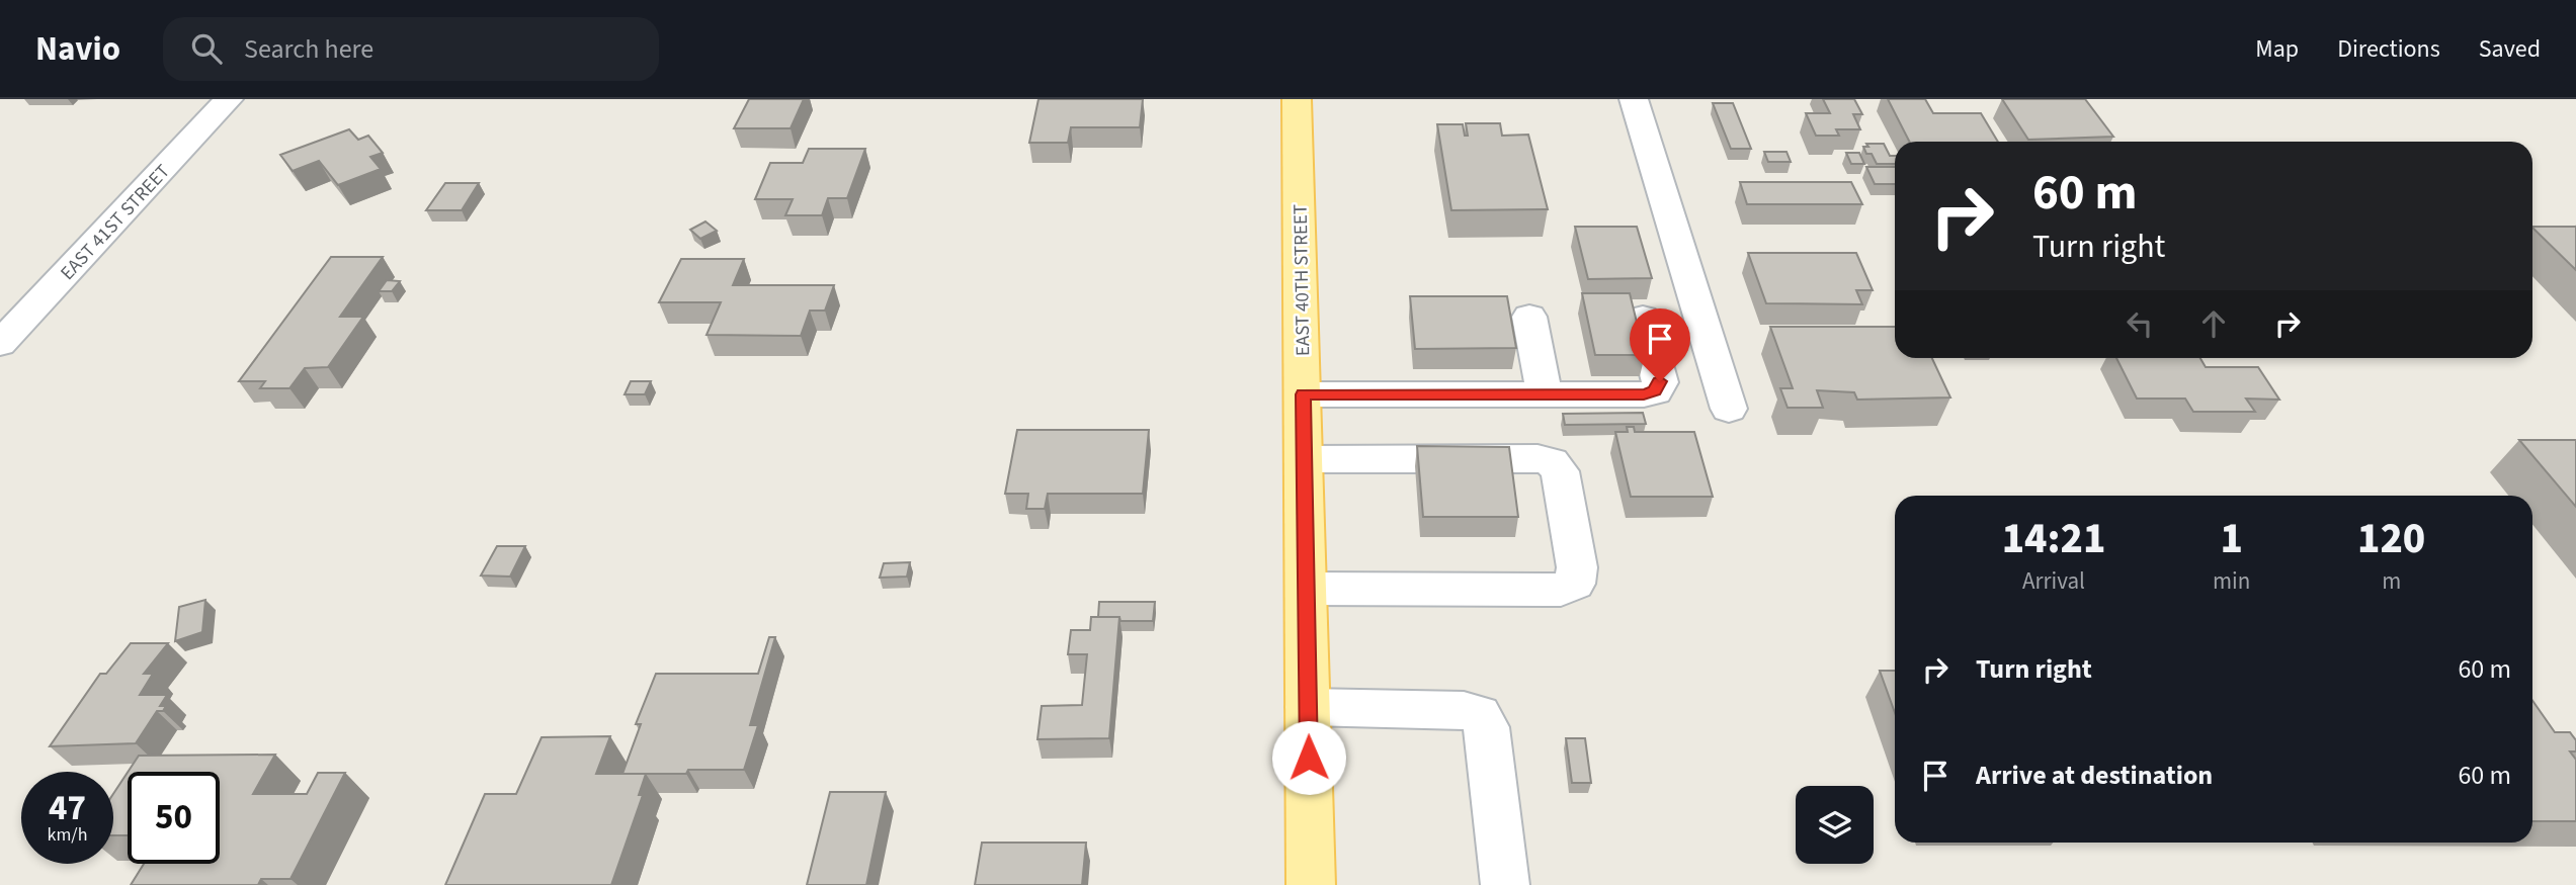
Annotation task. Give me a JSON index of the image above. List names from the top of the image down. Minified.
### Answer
{"streets":{"main road":["EAST 40TH STREET"],"street":["EAST 41ST STREET"]},"page":{"header":"Navio","search":"Search here","nav":["Map","Directions","Saved"],"turn":["60 m","Turn right"],"eta":["14:21","Arrival","1","min","120","m"],"list":[{"name":"Turn right","value":"60 m"},{"name":"Arrive at destination","value":"60 m"}],"speed":"47 km/h","limit":"50"}}
